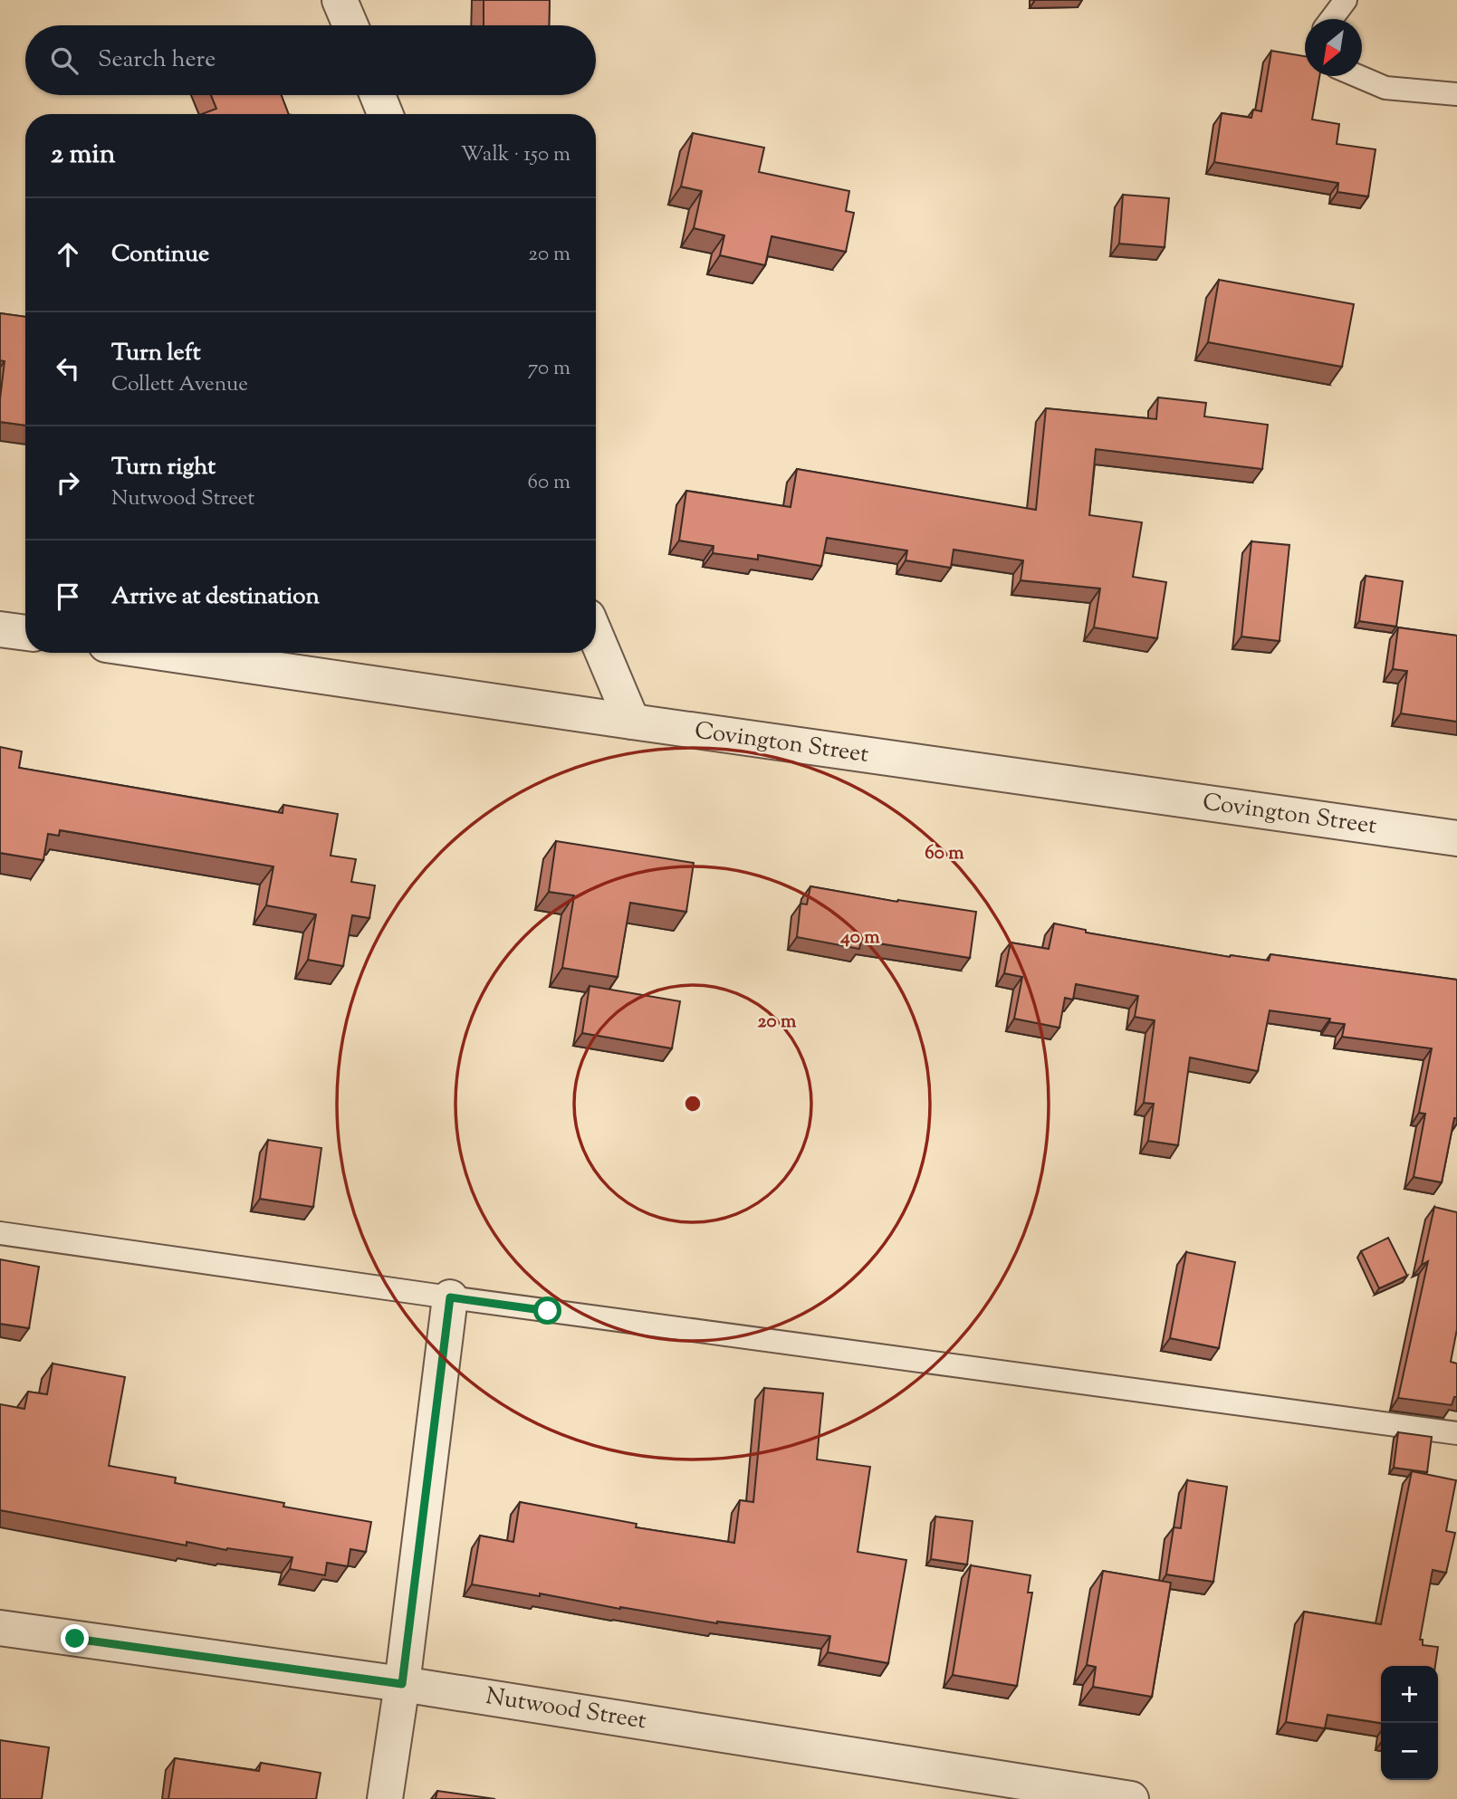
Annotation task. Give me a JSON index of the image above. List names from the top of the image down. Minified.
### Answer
{"streets":{"street":["Covington Street","Nutwood Street"]},"north":"bottom left","page":{"search":"Search here","heading":["2 min","Walk · 150 m"],"list":[["Continue","20 m"],["Turn left","Collett Avenue","70 m"],["Turn right","Nutwood Street","60 m"],"Arrive at destination"],"map_buttons":["+","−"]},"rings":["60 m","40 m","20 m"]}
